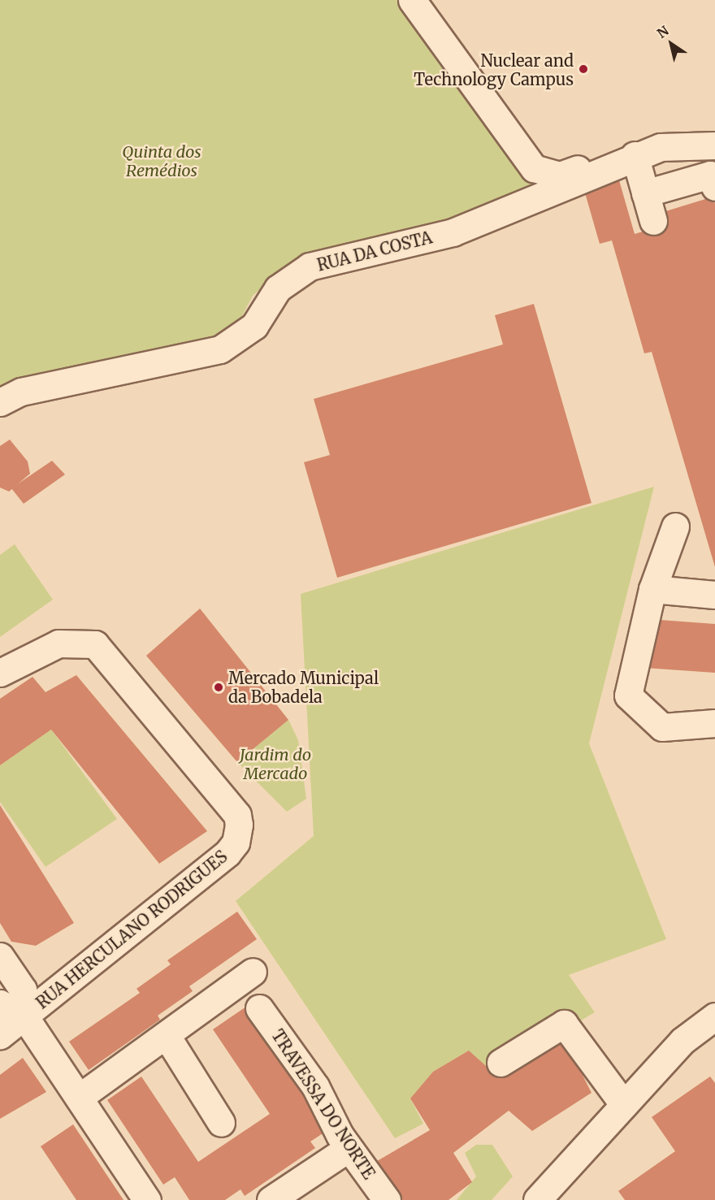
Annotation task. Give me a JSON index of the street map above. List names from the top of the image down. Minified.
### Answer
{"streets":{"street":["RUA DA COSTA","RUA HERCULANO RODRIGUES","TRAVESSA DO NORTE"]},"parks":["Quinta dos Remédios","Jardim do Mercado"],"places":["Nuclear and Technology Campus","Mercado Municipal da Bobadela"],"north":"top left"}
